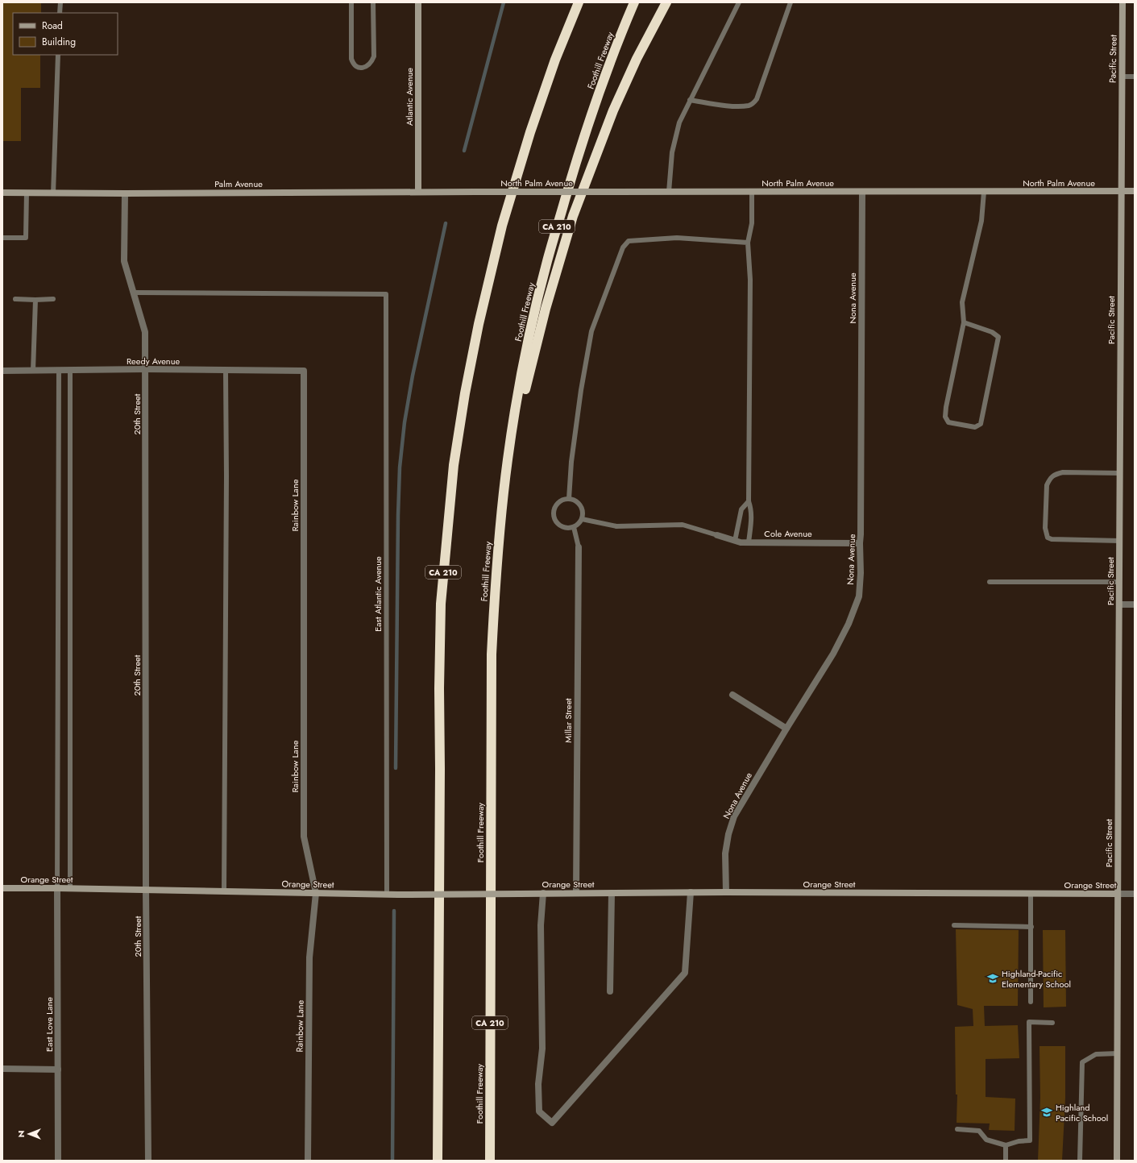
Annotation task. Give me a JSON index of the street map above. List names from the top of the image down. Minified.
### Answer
{"streets":{"highway":["Foothill Freeway","CA 210"],"street":["Pacific Street","Atlantic Avenue","North Palm Avenue","Palm Avenue","Nona Avenue","Reedy Avenue","20th Street","Rainbow Lane","Cole Avenue","Millar Street","Orange Street","East Love Lane"],"lane":["East Atlantic Avenue"]},"crossings":[["Pacific Street","North Palm Avenue"],["Pacific Street","Orange Street"],["Atlantic Avenue","Palm Avenue"],["North Palm Avenue","Palm Avenue"],["North Palm Avenue","Nona Avenue"],["Palm Avenue","20th Street"],["Nona Avenue","Cole Avenue"],["Nona Avenue","Orange Street"],["Reedy Avenue","20th Street"],["Reedy Avenue","Rainbow Lane"],["20th Street","East Atlantic Avenue"],["20th Street","Orange Street"],["Rainbow Lane","Orange Street"],["East Atlantic Avenue","Orange Street"],["Millar Street","Orange Street"],["Orange Street","East Love Lane"]],"places":{"school or university":["Highland-Pacific Elementary School","Highland Pacific School"]},"legend":["Road","Building"],"north":"left"}
